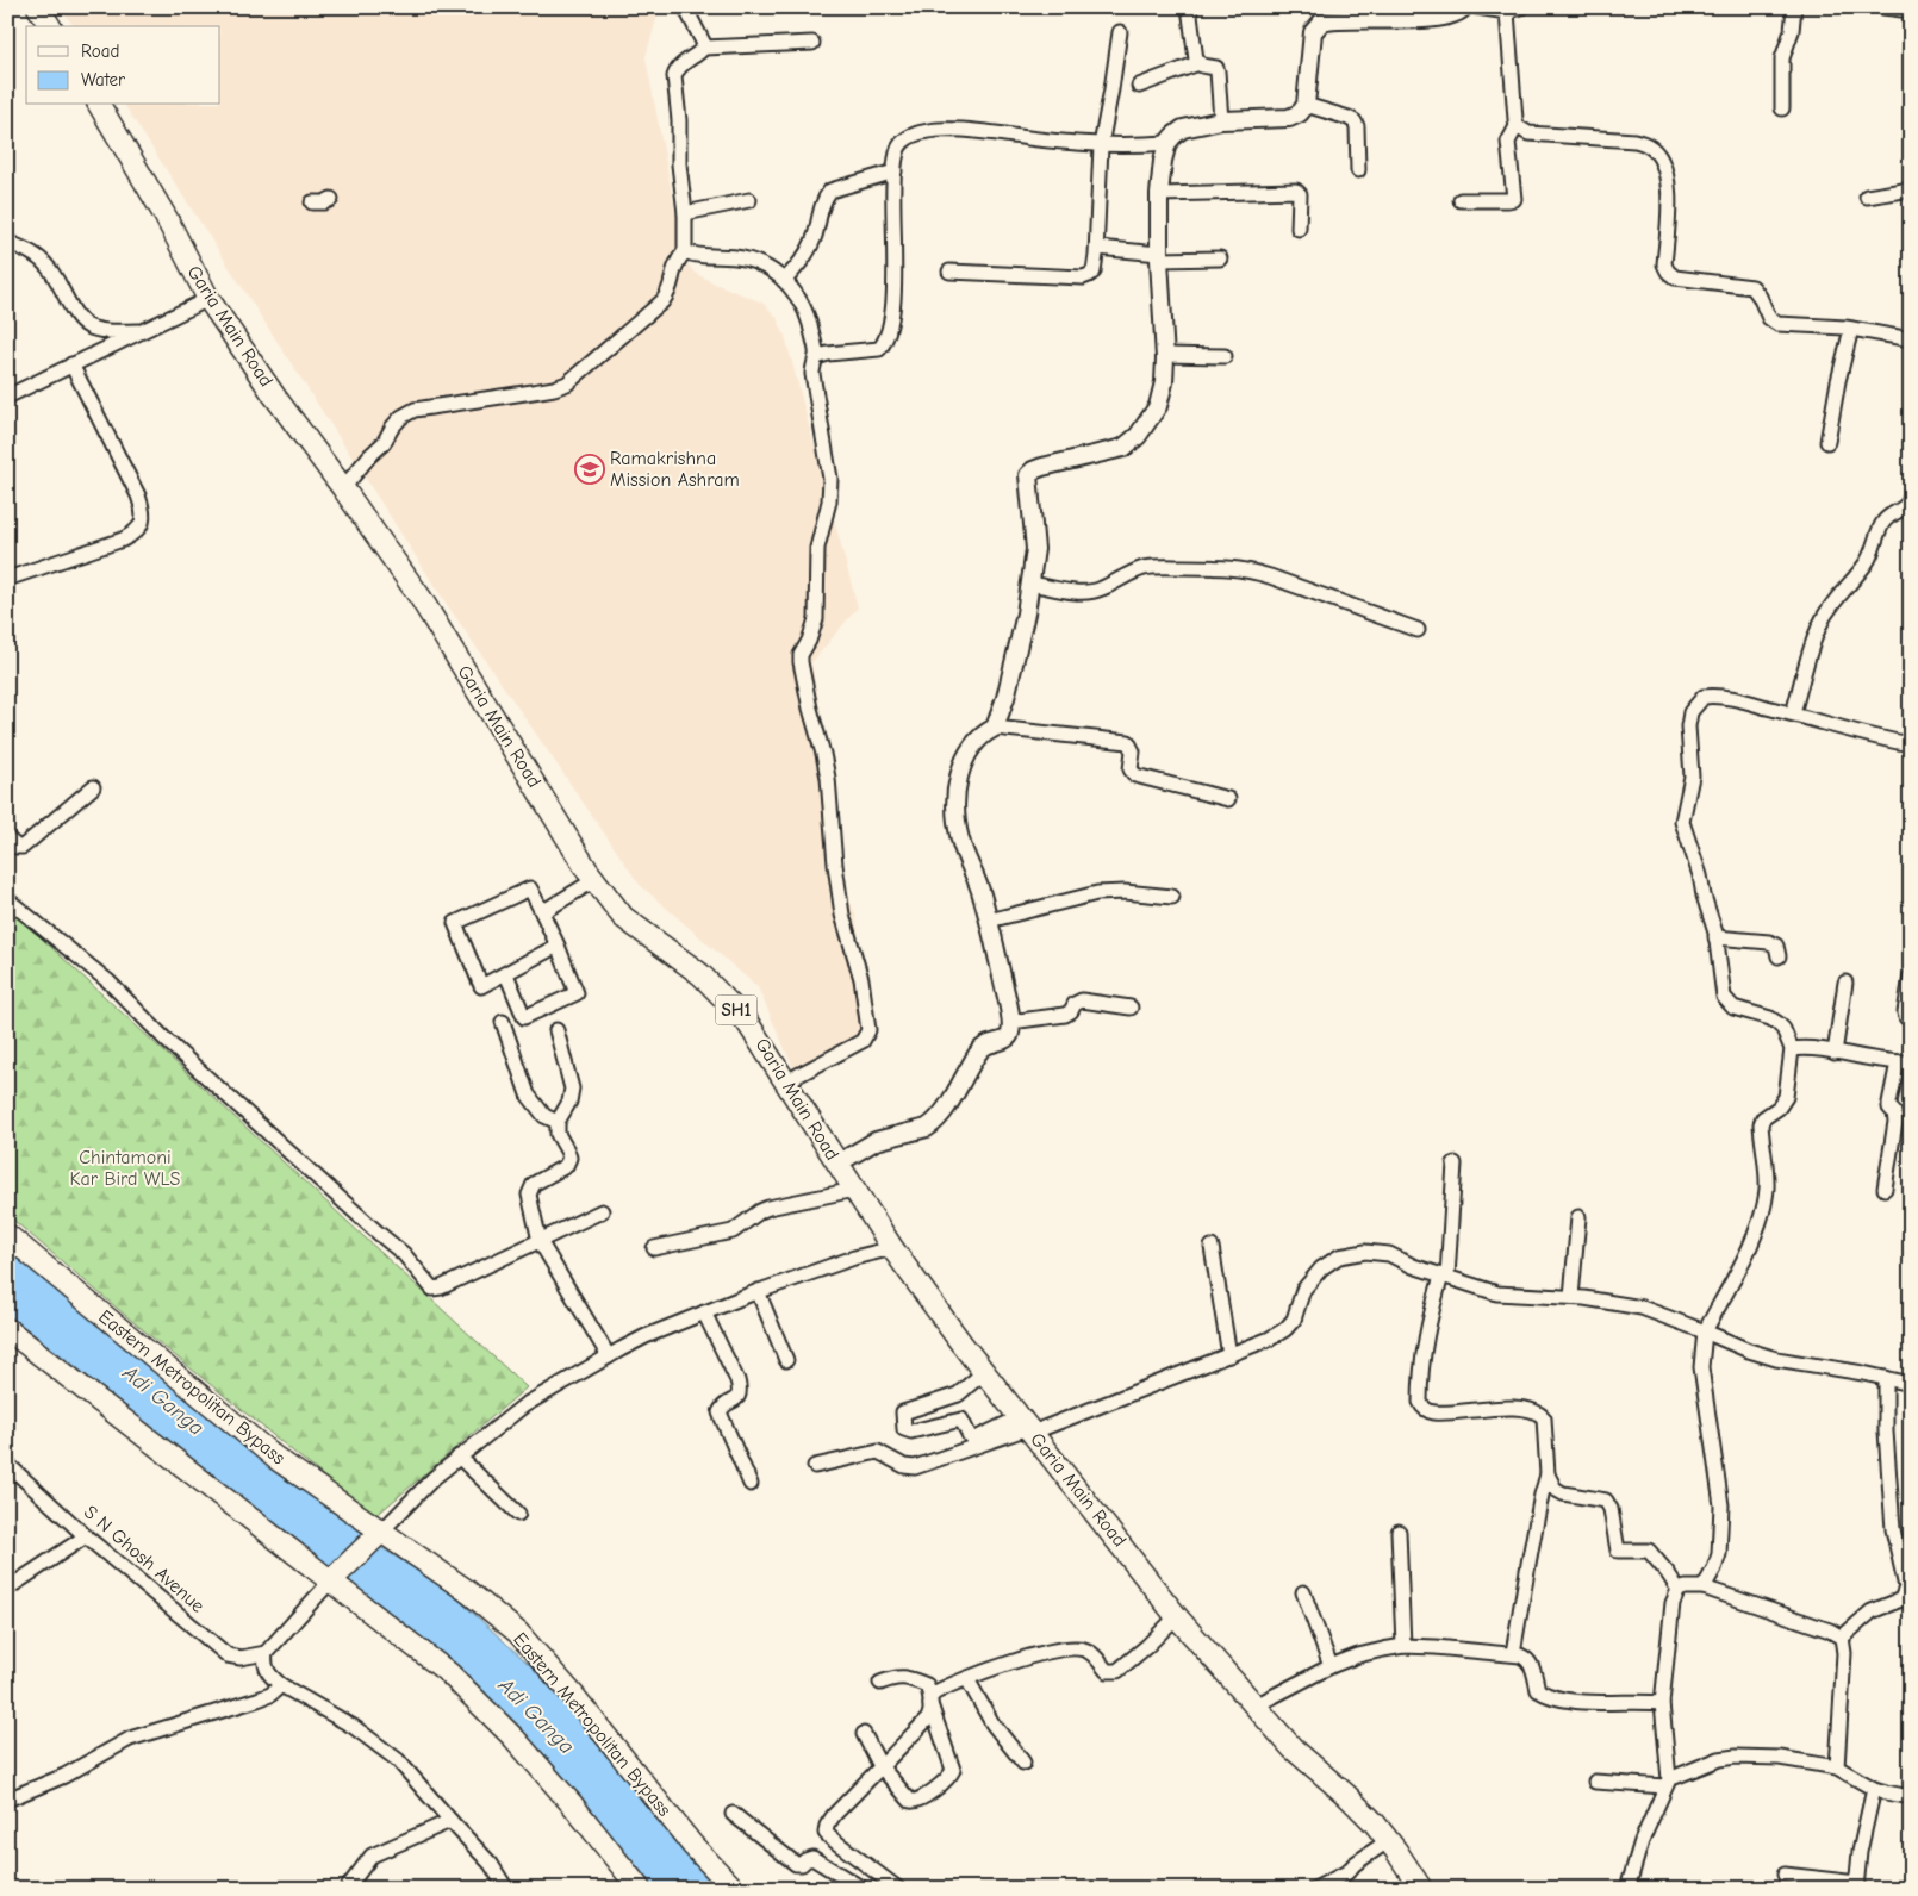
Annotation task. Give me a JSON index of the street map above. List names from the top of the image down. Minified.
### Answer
{"streets":{"main road":["Garia Main Road","SH1","Eastern Metropolitan Bypass"],"street":["S N Ghosh Avenue"]},"water":["Adi Ganga"],"parks":["Chintamoni Kar Bird WLS"],"places":{"school or university":["Ramakrishna Mission Ashram"]},"legend":["Road","Water"]}
